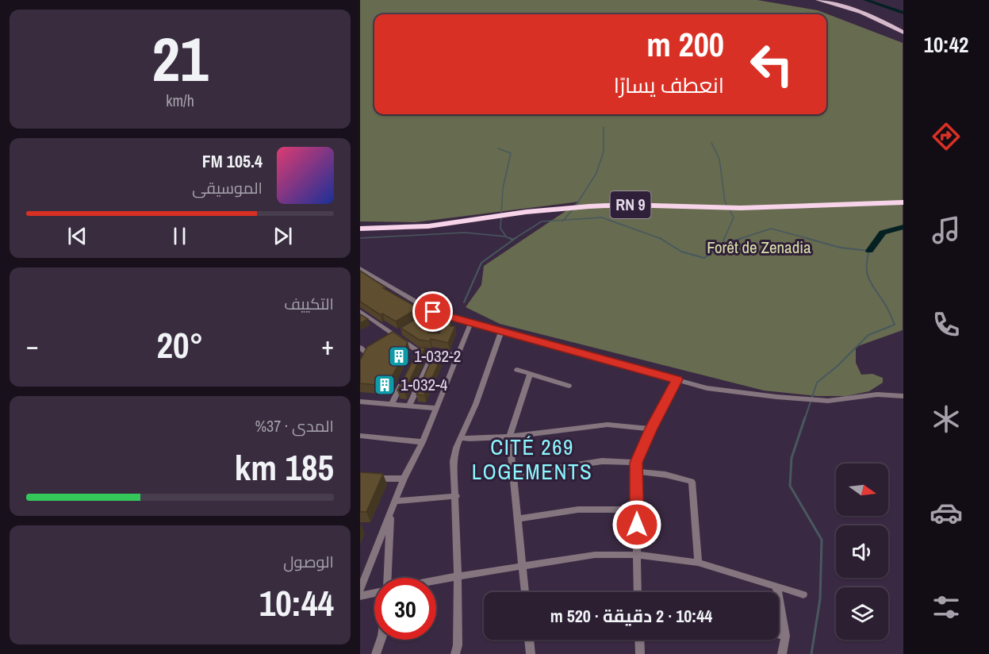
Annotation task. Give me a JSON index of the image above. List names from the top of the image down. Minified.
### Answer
{"streets":{"highway":["RN 9"]},"districts":["CITÉ 269 LOGEMENTS"],"parks":["Forêt de Zenadia"],"places":{"building":["1-032-2","1-032-4"]},"north":"right","page":{"tabs":"10:42","tile":[["21","km/h"],"التكييف",["المدى · 37%","185 km"],["الوصول","10:44"]],"turn":["200 m","انعطف يسارًا"],"song":["105.4 FM","الموسيقى"],"heat":["−","20°","+"],"limit":"30","trip":"10:44 · 2 دقيقة · 520 m"}}
